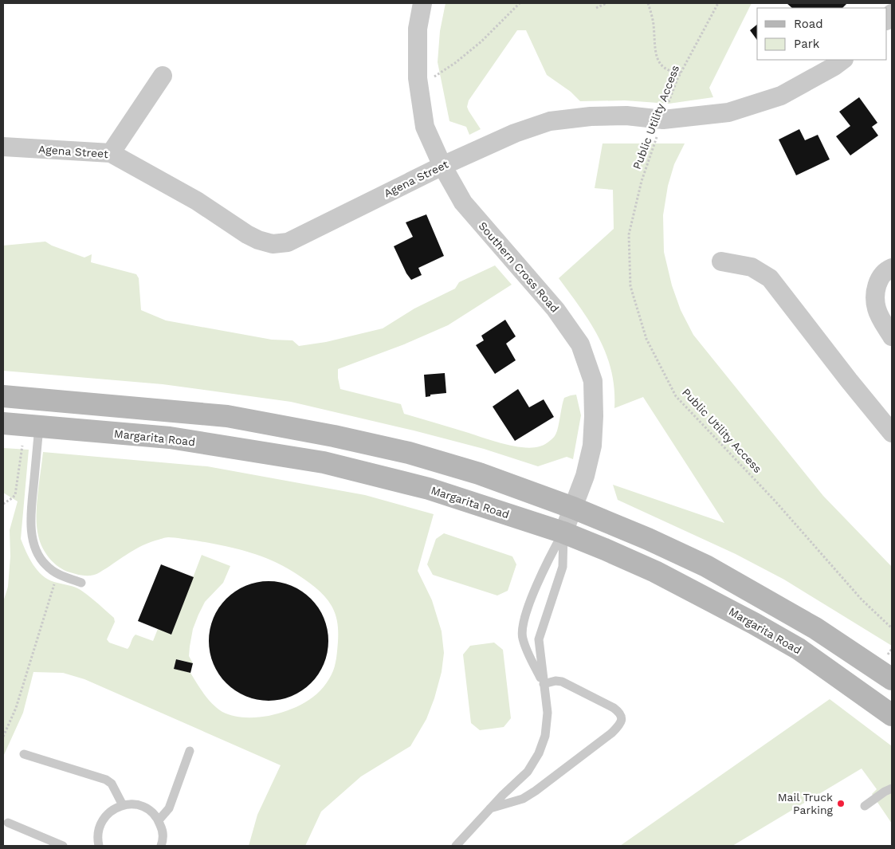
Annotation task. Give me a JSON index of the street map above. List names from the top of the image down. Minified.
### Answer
{"streets":{"main road":["Margarita Road"],"street":["Agena Street","Southern Cross Road"],"path":["Public Utility Access"]},"crossings":[["Public Utility Access","Agena Street"],["Agena Street","Southern Cross Road"],["Southern Cross Road","Margarita Road"]],"places":["Mail Truck Parking"],"legend":["Road","Park"]}
